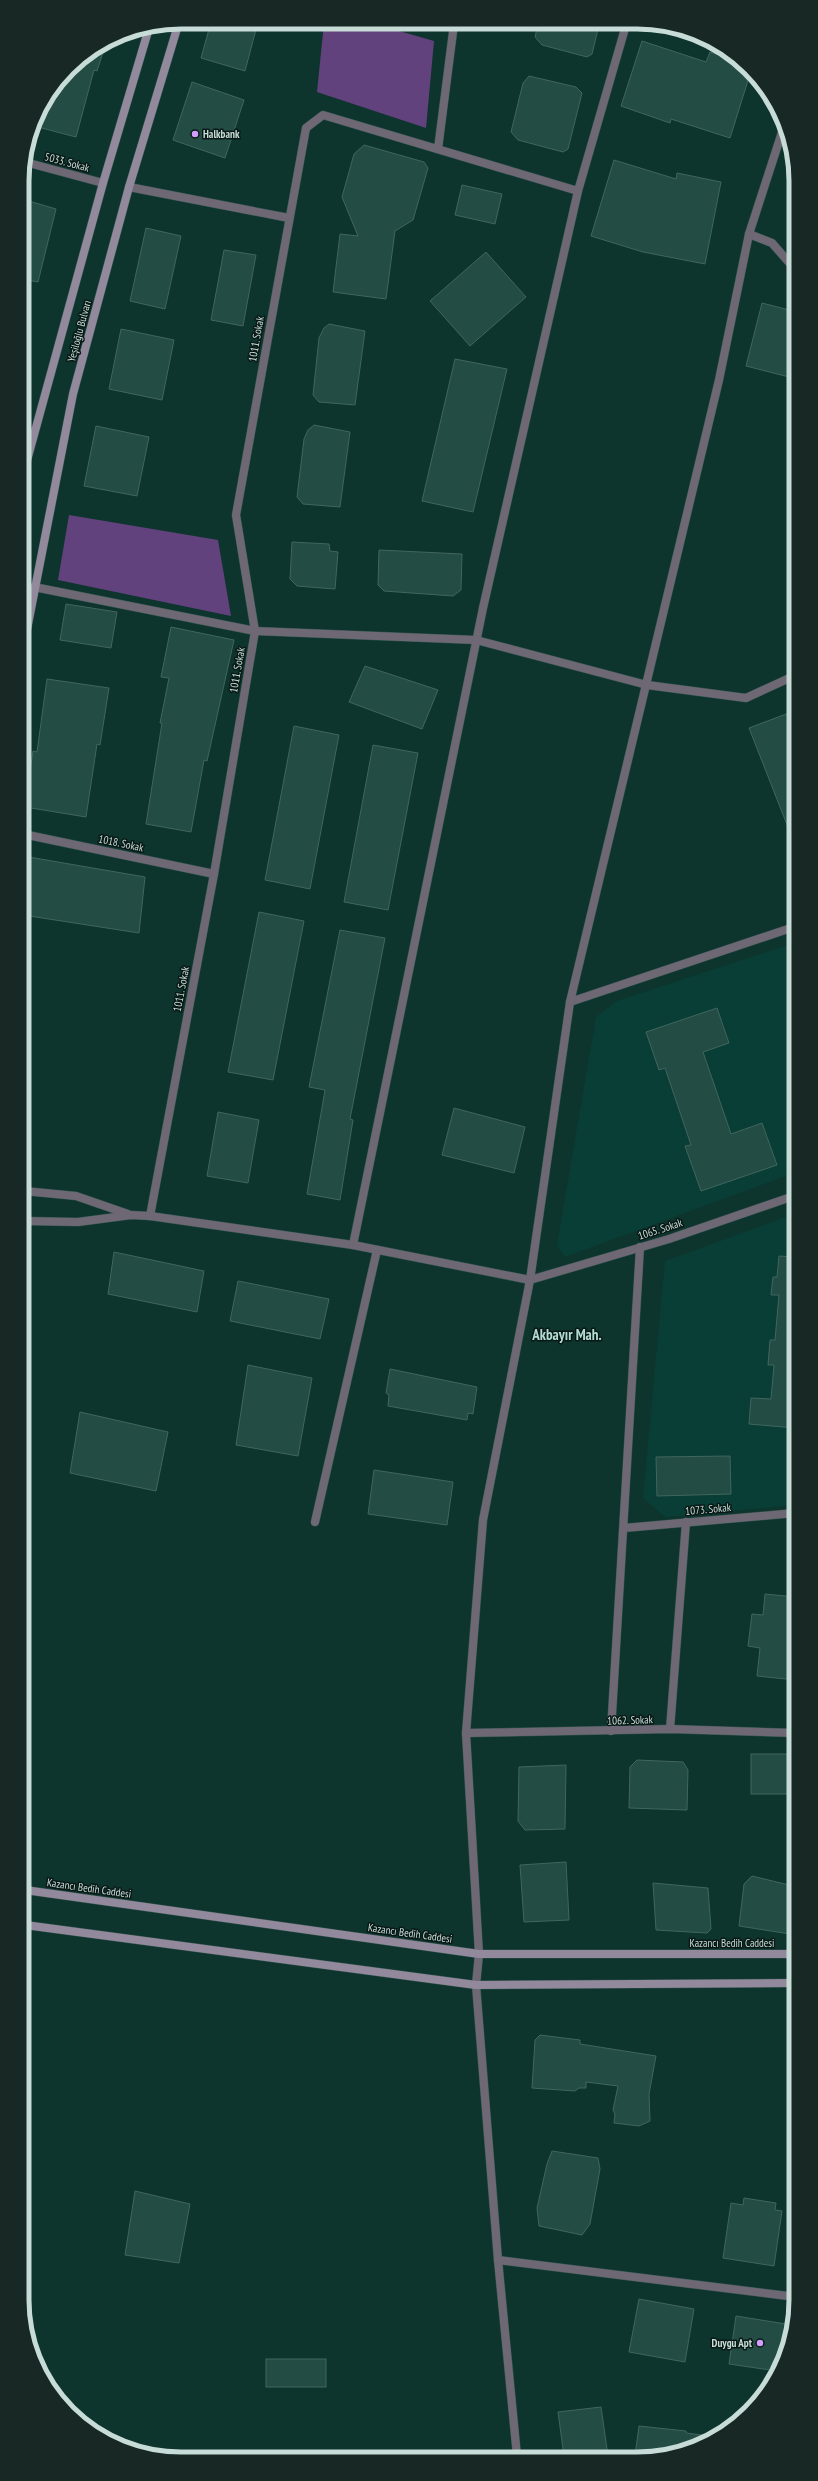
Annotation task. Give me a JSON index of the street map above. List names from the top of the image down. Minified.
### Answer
{"streets":{"main road":["Yeşiloğlu Bulvarı","Kazancı Bedih Caddesi"],"street":["5033. Sokak","1011. Sokak","1018. Sokak","1065. Sokak","1073. Sokak","1062. Sokak"]},"crossings":[["5033. Sokak","Yeşiloğlu Bulvarı"],["1011. Sokak","1018. Sokak"]],"districts":["Akbayır Mah."],"places":["Halkbank","Duygu Apt"]}
